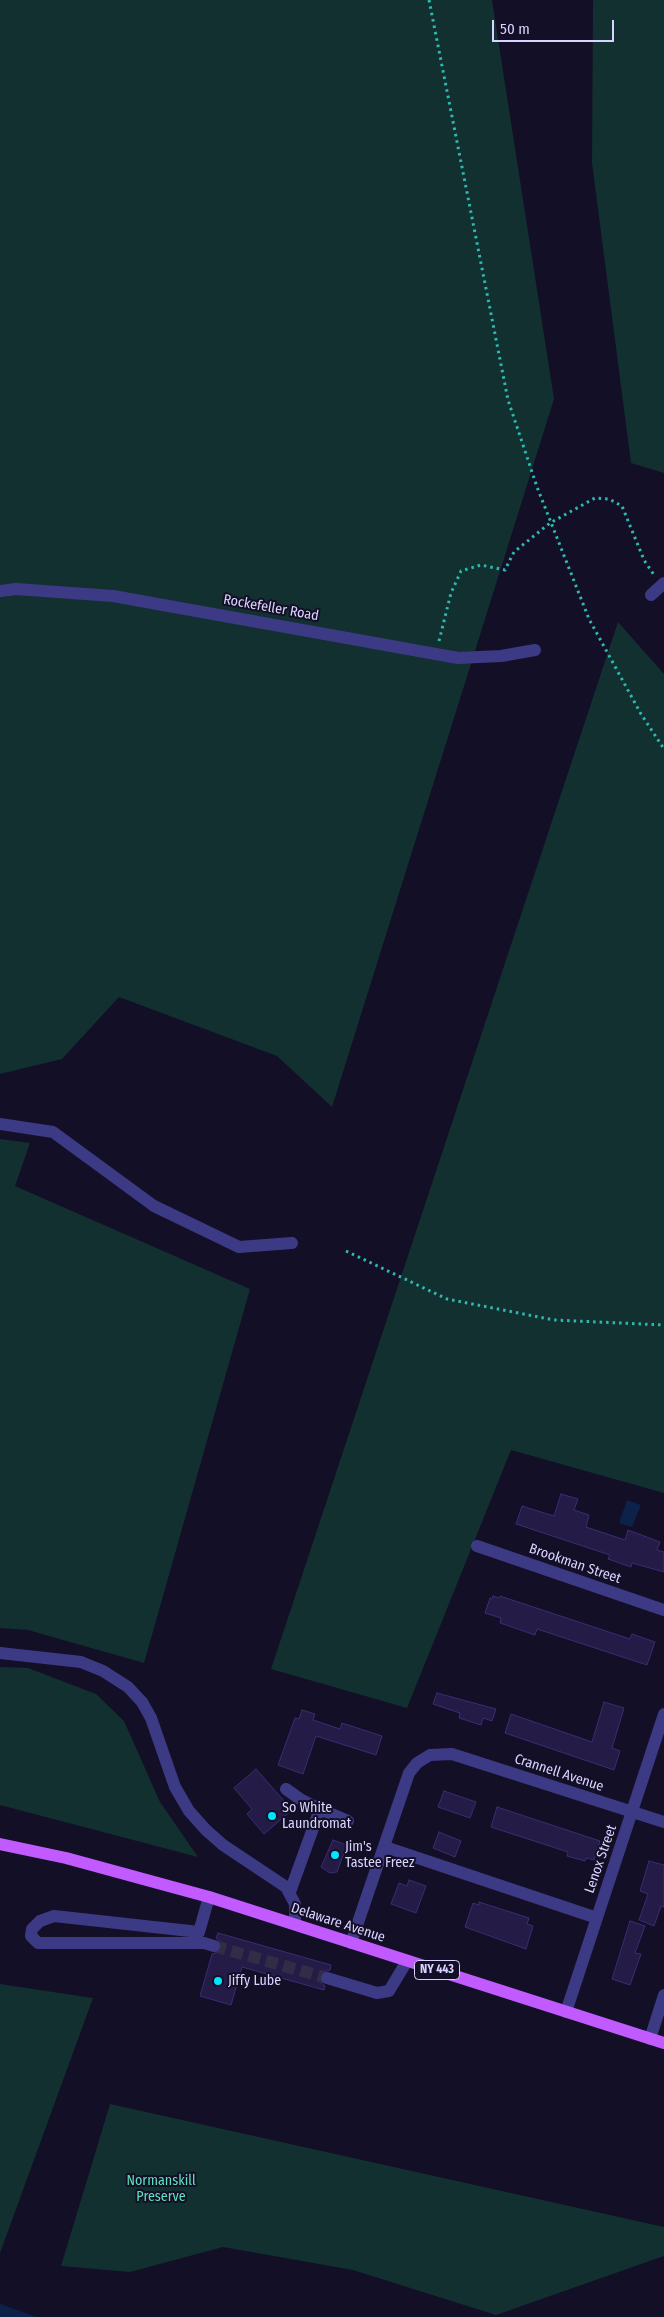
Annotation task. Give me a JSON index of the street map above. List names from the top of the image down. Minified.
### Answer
{"streets":{"main road":["Delaware Avenue","NY 443"],"street":["Rockefeller Road","Brookman Street","Crannell Avenue","Lenox Street"]},"crossings":[["Crannell Avenue","Lenox Street"],["Lenox Street","Delaware Avenue"]],"parks":["Normanskill Preserve"],"places":["So White Laundromat","Jim's Tastee Freez","Jiffy Lube"],"scale_bar":"50 m"}
